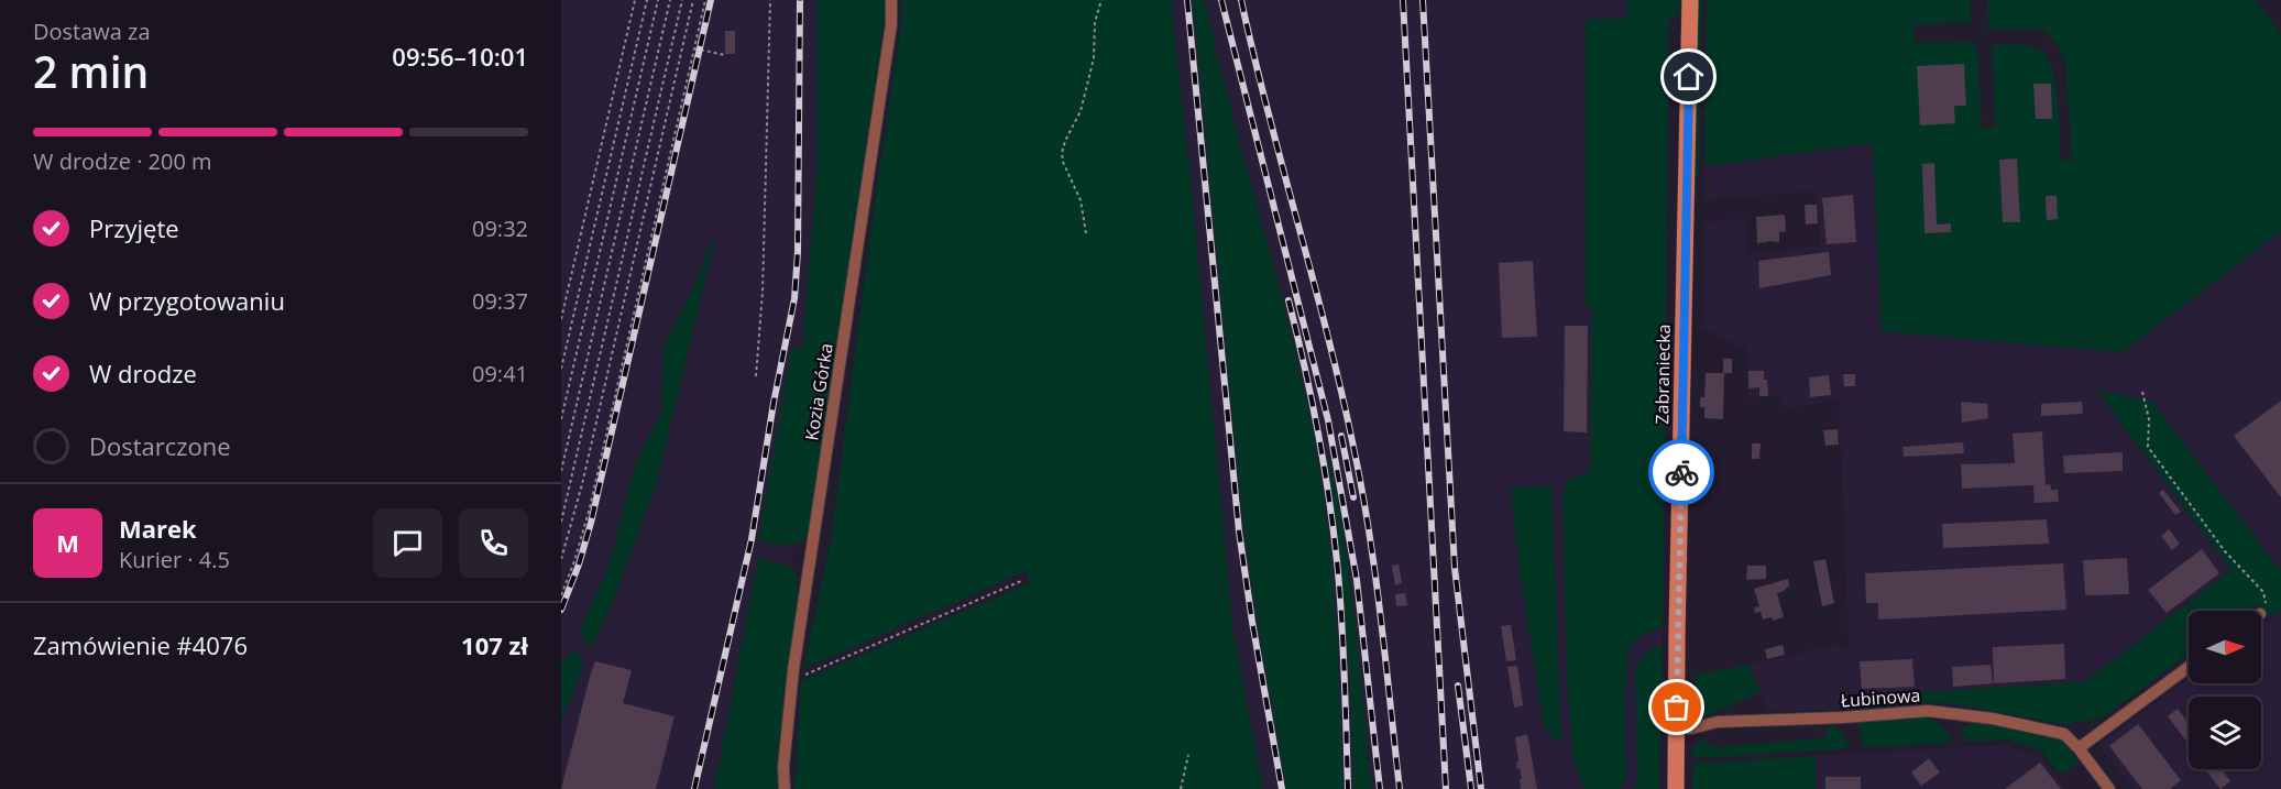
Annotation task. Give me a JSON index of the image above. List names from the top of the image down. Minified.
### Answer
{"streets":{"main road":["Zabraniecka"],"street":["Kozia Górka","Łubinowa"]},"crossings":[["Zabraniecka","Łubinowa"]],"north":"right","page":{"heading":["2 min","Dostawa za","09:56–10:01"],"panel":["Marek","Kurier · 4.5","Zamówienie #4076","107 zł"],"bar":"W drodze · 200 m","list":[["Przyjęte","09:32"],["W przygotowaniu","09:37"],["W drodze","09:41"],"Dostarczone"],"round":"M"}}
